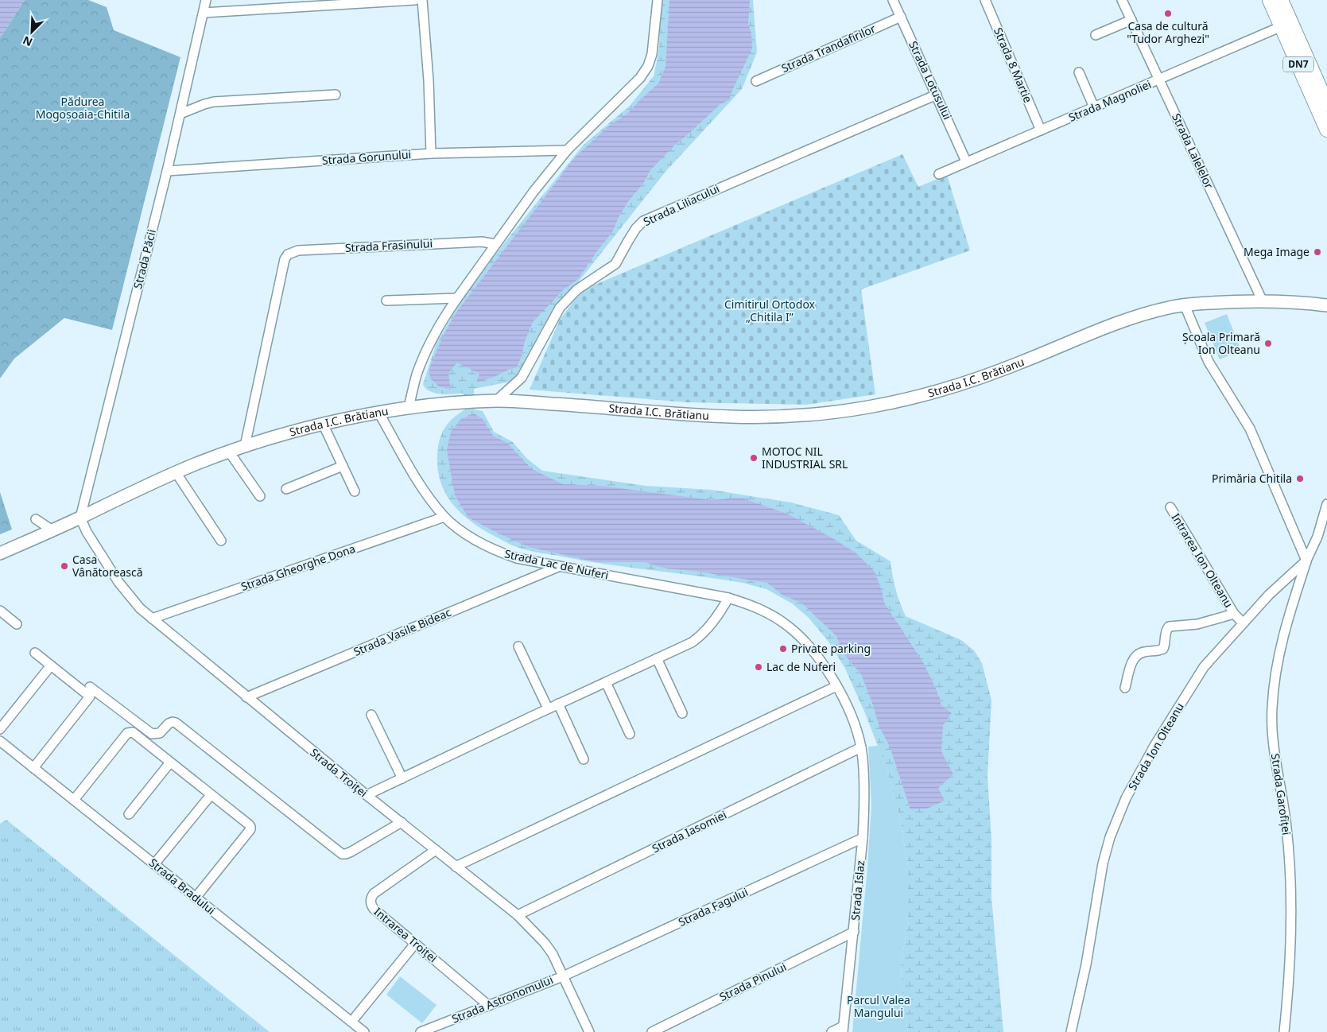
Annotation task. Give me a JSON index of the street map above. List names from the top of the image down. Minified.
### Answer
{"streets":{"main road":["DN7","Strada I.C. Brătianu"],"street":["Strada Trandafirilor","Strada 8 Martie","Strada Lotusului","Strada Magnoliei","Strada Lalelelor","Strada Gorunului","Strada Liliacului","Strada Frasinului","Strada Păcii","Intrarea Ion Olteanu","Strada Lac de Nuferi","Strada Gheorghe Dona","Strada Vasile Bideac","Strada Ion Olteanu","Strada Troiței","Strada Garofiței","Strada Iasomiei","Strada Bradului","Strada Islaz","Strada Fagului","Intrarea Troiței","Strada Pinului","Strada Astronomului"]},"crossings":[["Strada Trandafirilor","Strada Lotusului"],["DN7","Strada Magnoliei"],["Strada 8 Martie","Strada Magnoliei"],["Strada Lotusului","Strada Magnoliei"],["Strada Lotusului","Strada Liliacului"],["Strada Magnoliei","Strada Lalelelor"],["Strada Lalelelor","Strada I.C. Brătianu"],["Strada Gorunului","Strada Păcii"],["Strada Liliacului","Strada I.C. Brătianu"],["Strada Frasinului","Strada I.C. Brătianu"],["Strada Păcii","Strada I.C. Brătianu"],["Strada Păcii","Strada Troiței"],["Strada I.C. Brătianu","Strada Lac de Nuferi"],["Strada I.C. Brătianu","Strada Troiței"],["Intrarea Ion Olteanu","Strada Ion Olteanu"],["Strada Lac de Nuferi","Strada Gheorghe Dona"],["Strada Lac de Nuferi","Strada Vasile Bideac"],["Strada Lac de Nuferi","Strada Iasomiei"],["Strada Lac de Nuferi","Strada Islaz"],["Strada Gheorghe Dona","Strada Troiței"],["Strada Vasile Bideac","Strada Troiței"],["Strada Ion Olteanu","Strada Garofiței"],["Strada Troiței","Strada Iasomiei"],["Strada Troiței","Strada Fagului"],["Strada Troiței","Intrarea Troiței"],["Strada Troiței","Strada Astronomului"],["Strada Iasomiei","Strada Islaz"],["Strada Islaz","Strada Fagului"],["Strada Islaz","Strada Pinului"],["Strada Fagului","Strada Astronomului"],["Intrarea Troiței","Strada Astronomului"]],"parks":["Pădurea Mogoșoaia-Chitila","Cimitirul Ortodox „Chitila I”","Parcul Valea Mangului"],"places":["Casa de cultură \"Tudor Arghezi\"","Mega Image","Școala Primară Ion Olteanu","MOTOC NIL INDUSTRIAL SRL","Primăria Chitila","Casa Vânătorească","Private parking","Lac de Nuferi"],"north":"bottom left"}
